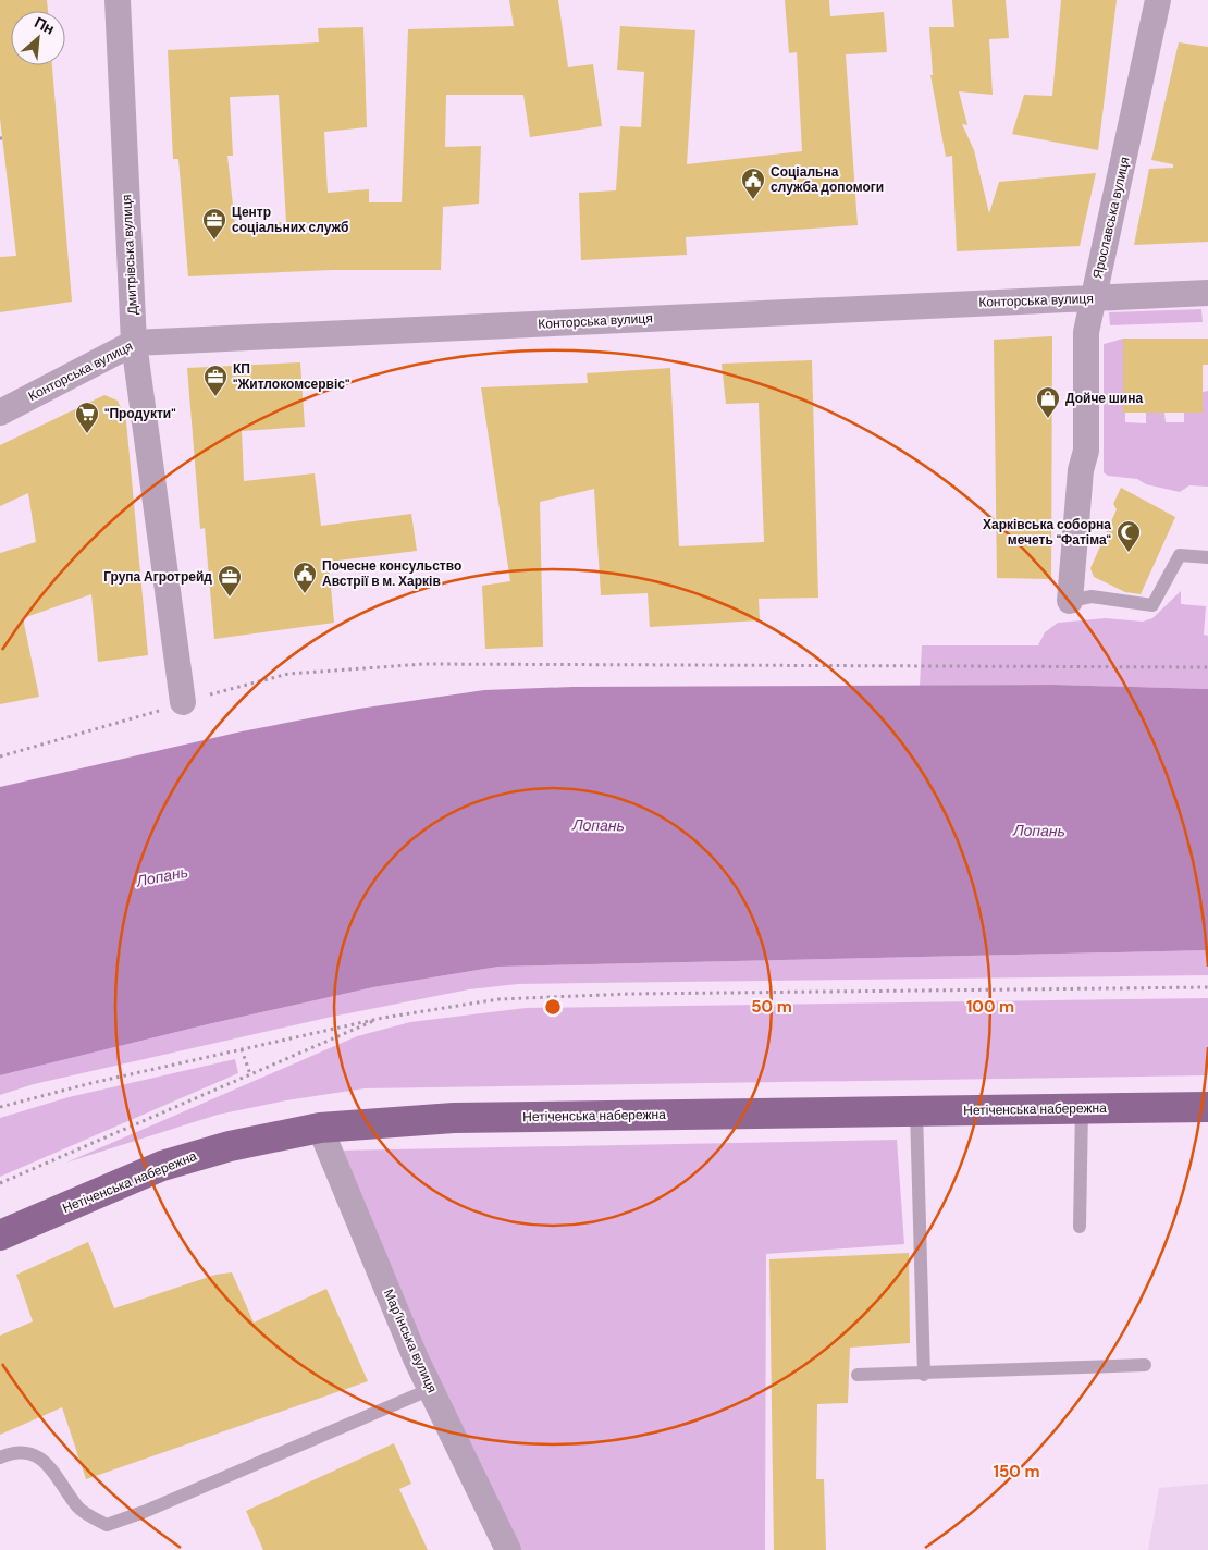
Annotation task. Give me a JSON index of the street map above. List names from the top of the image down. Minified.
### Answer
{"streets":{"main road":["Нетіченська набережна"],"street":["Ярославська вулиця","Дмитрівська вулиця","Конторська вулиця","Мар’їнська вулиця"]},"crossings":[["Ярославська вулиця","Конторська вулиця"],["Дмитрівська вулиця","Конторська вулиця"],["Нетіченська набережна","Мар’їнська вулиця"]],"water":["Лопань"],"places":{"public building":["Соціальна служба допомоги","Почесне консульство Австрії в м. Харків"],"office":["Центр соціальних служб","КП \"Житлокомсервіс\"","Група Агротрейд"],"shop":["Дойче шина"],"supermarket":["\"Продукти\""],"mosque":["Харківська соборна мечеть \"Фатіма\""]},"north":"top right","rings":["50 m","100 m","150 m"]}
